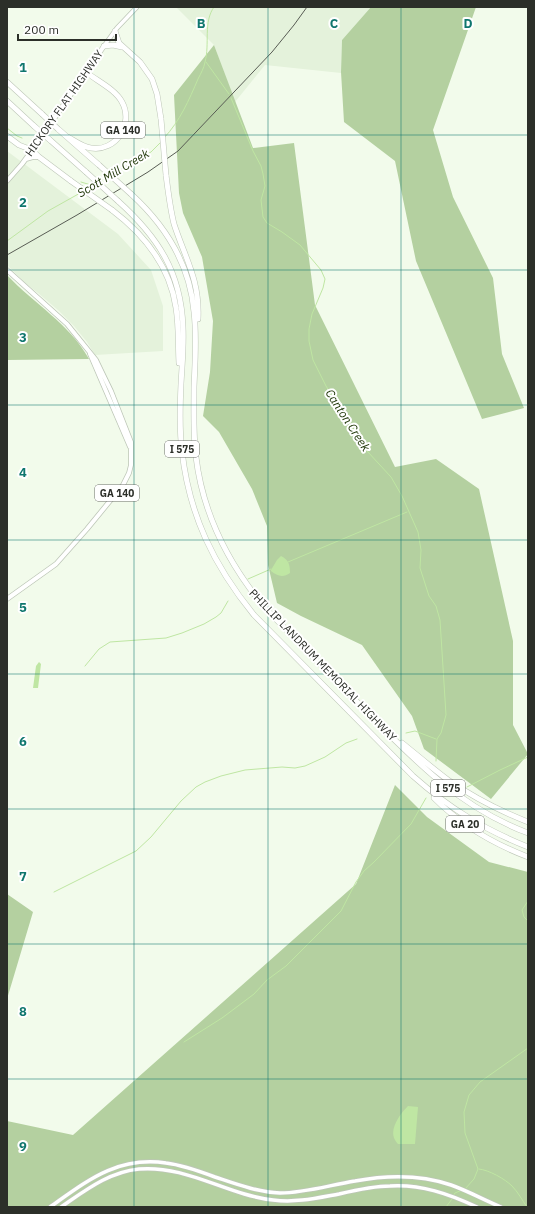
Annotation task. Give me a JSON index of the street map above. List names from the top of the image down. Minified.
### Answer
{"streets":{"highway":["GA 140","I 575","PHILLIP LANDRUM MEMORIAL HIGHWAY","GA 20"],"main road":["HICKORY FLAT HIGHWAY"]},"crossings":[["HICKORY FLAT HIGHWAY","GA 140"],["GA 140","PHILLIP LANDRUM MEMORIAL HIGHWAY"],["PHILLIP LANDRUM MEMORIAL HIGHWAY","GA 20"]],"water":["Scott Mill Creek","Canton Creek"],"scale_bar":"200 m","grid":{"columns":["B","C","D"],"rows":["1","2","3","4","5","6","7","8","9"]}}
